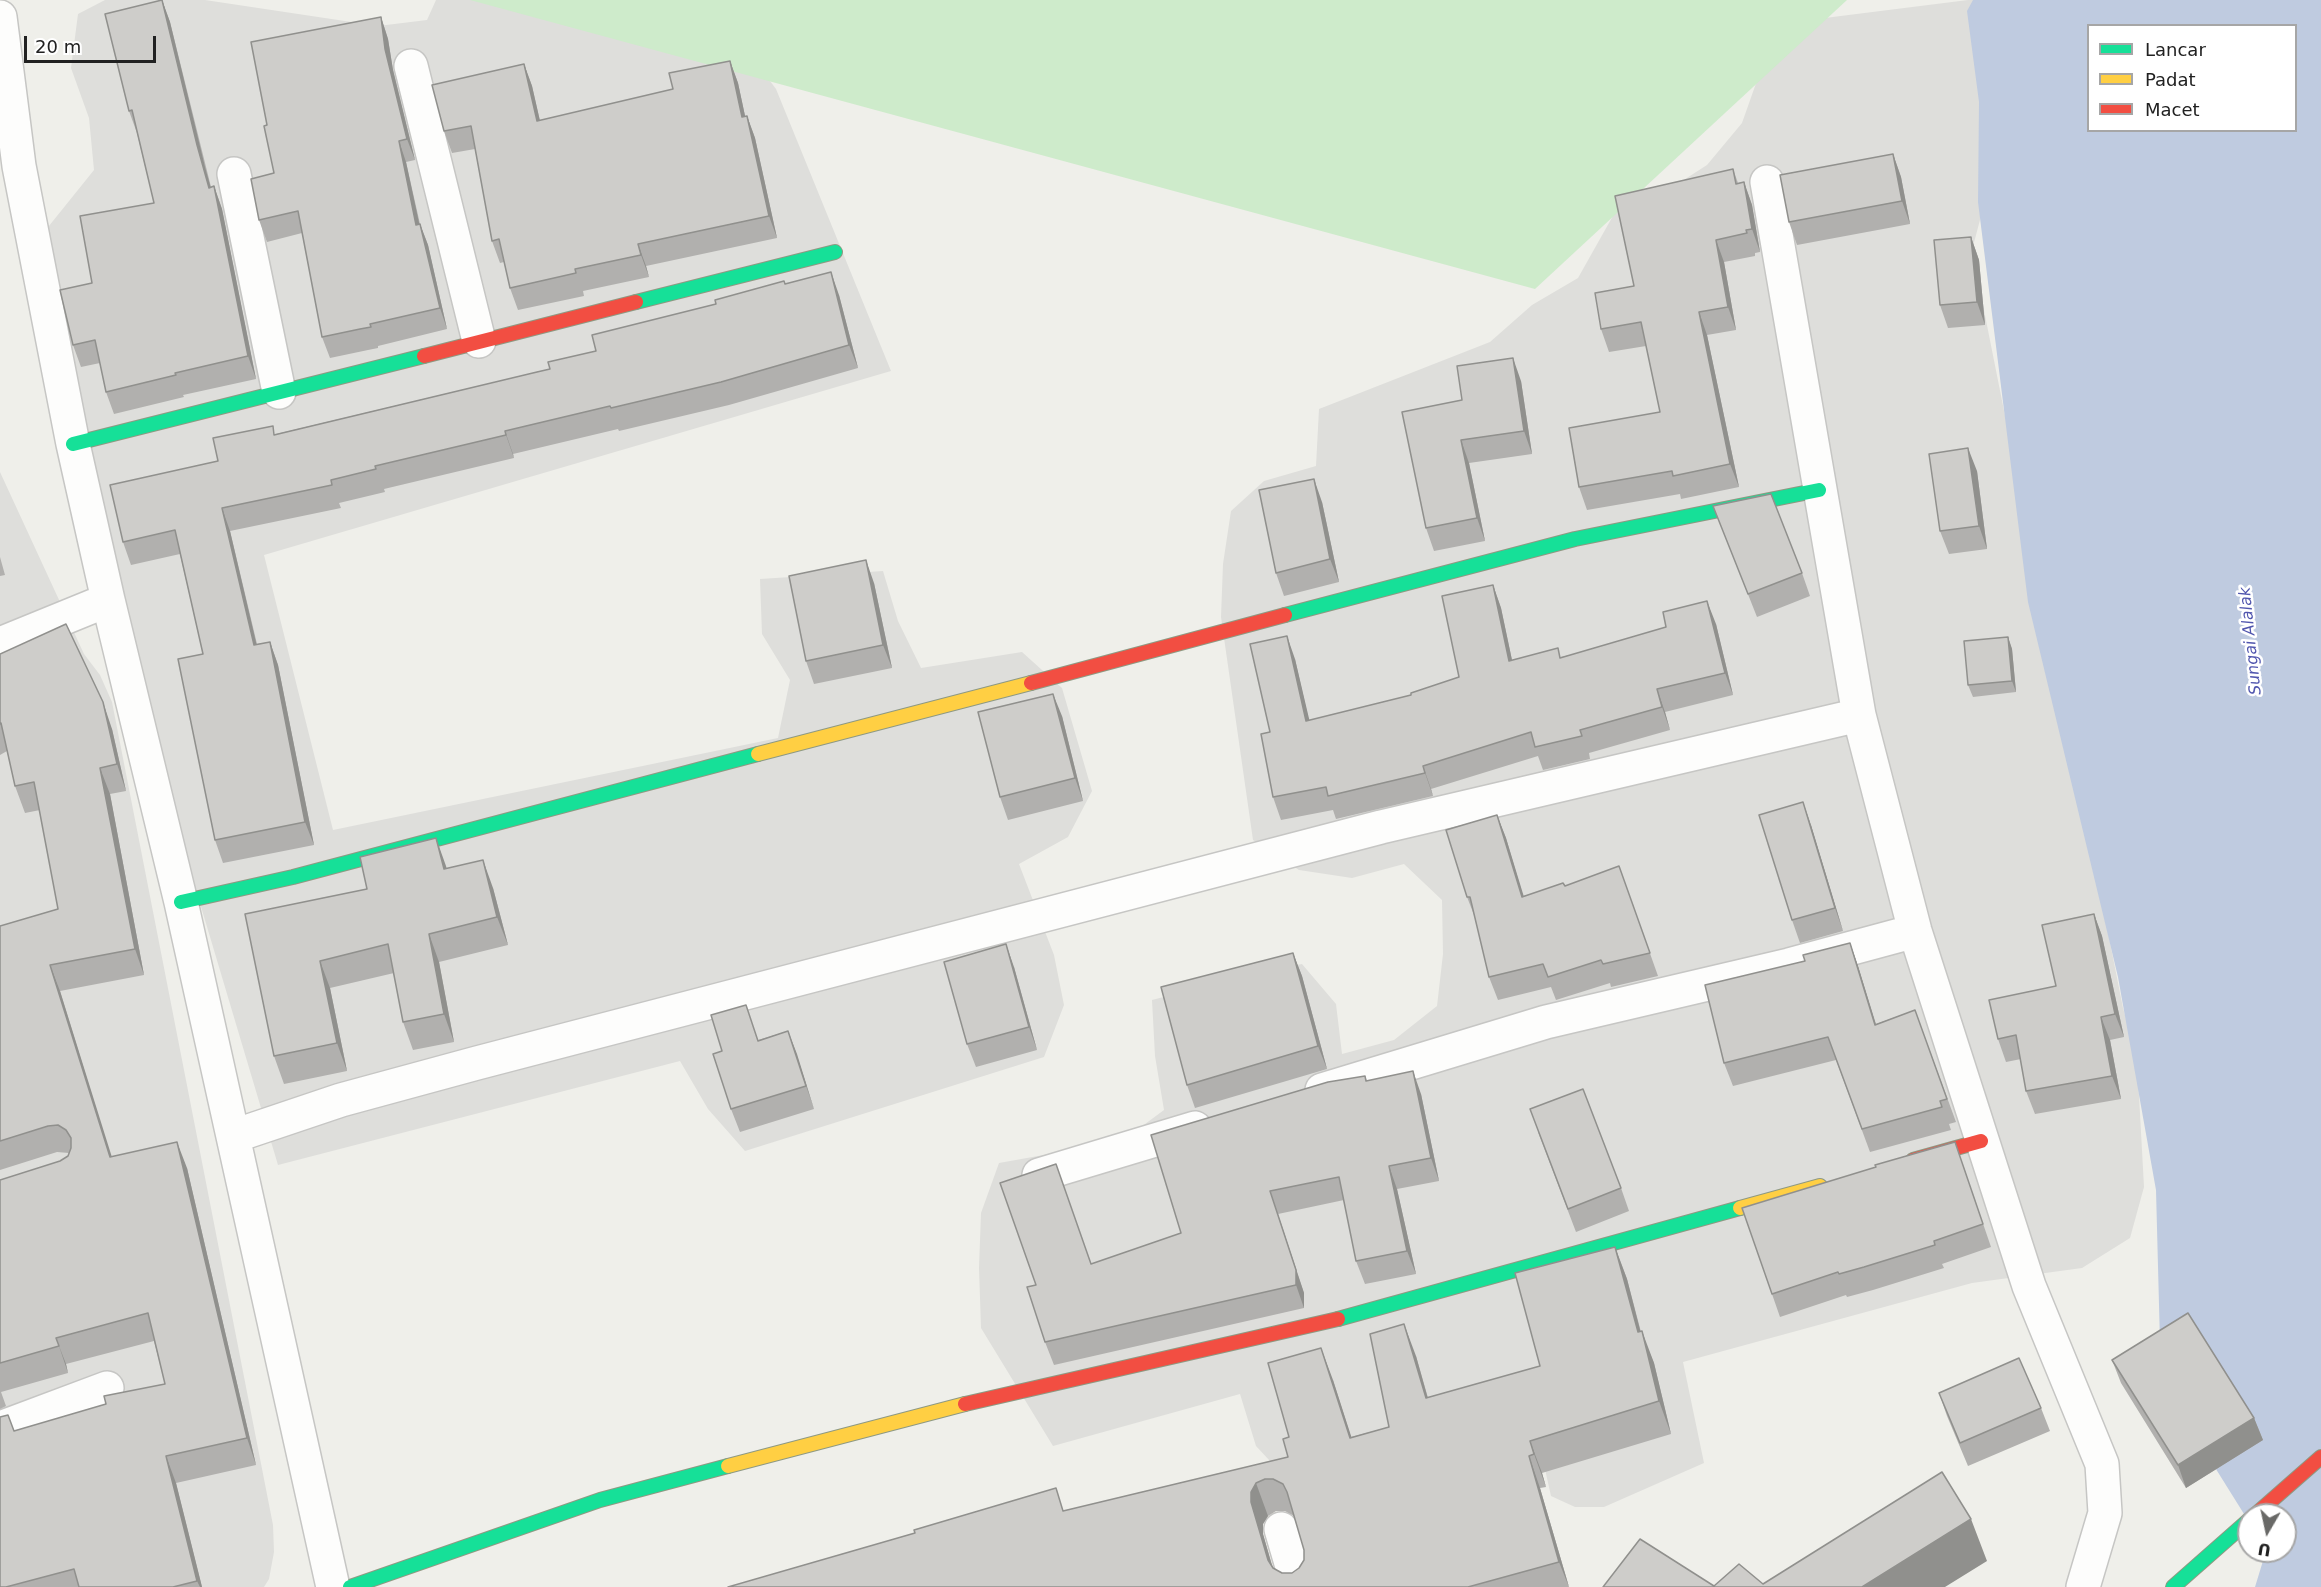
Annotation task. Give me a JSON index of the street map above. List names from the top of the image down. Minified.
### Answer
{"water":["Sungai Alalak"],"legend":["Lancar","Padat","Macet"],"scale_bar":"20 m","north":"bottom"}
